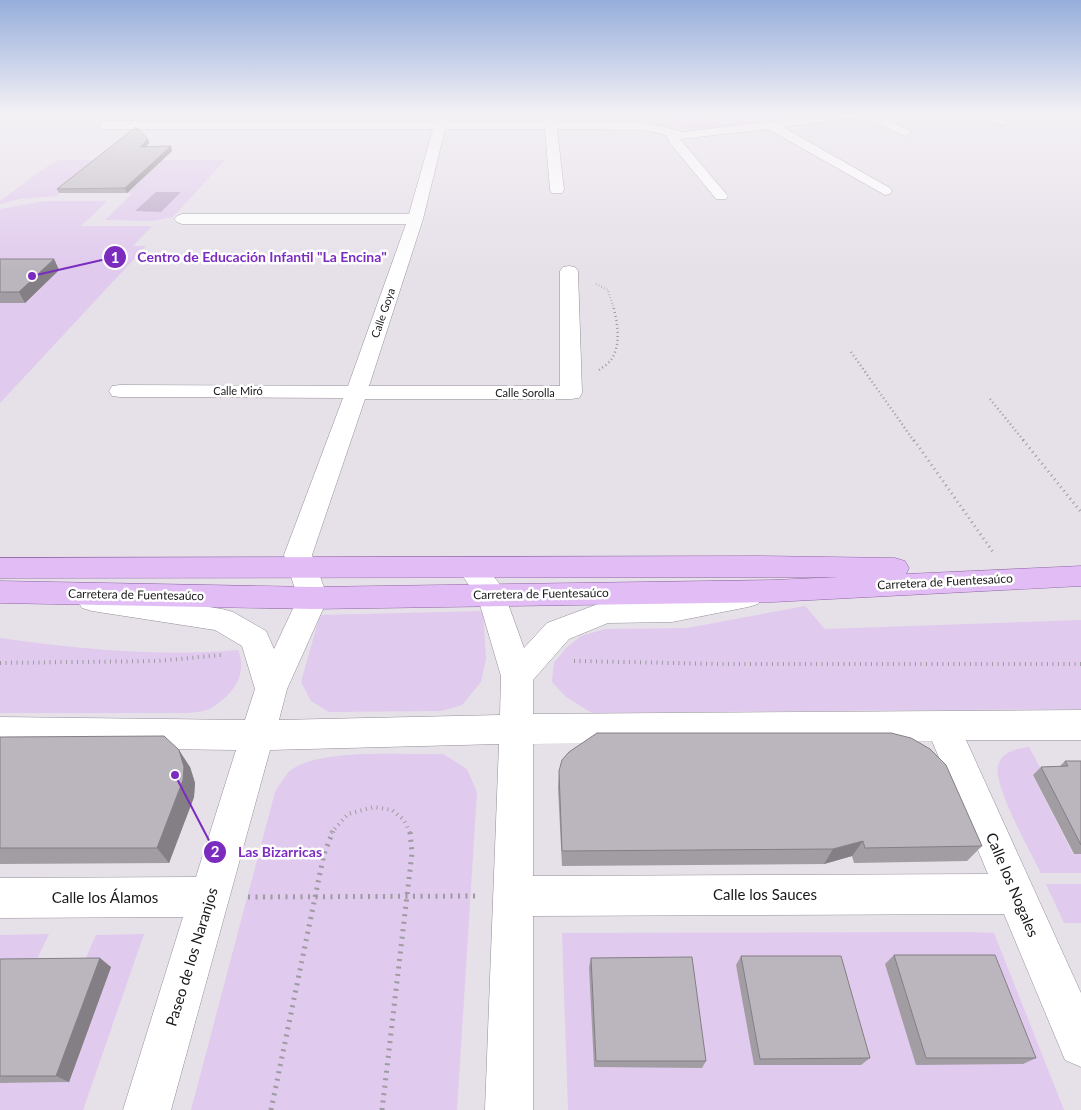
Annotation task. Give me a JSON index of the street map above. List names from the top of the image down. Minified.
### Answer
{"streets":{"main road":["Carretera de Fuentesaúco"],"street":["Calle Goya","Calle Miró","Calle Sorolla","Calle los Nogales","Calle los Sauces","Calle los Álamos","Paseo de los Naranjos"]},"crossings":[["Calle Goya","Calle Miró"],["Calle Goya","Calle Sorolla"],["Calle Goya","Carretera de Fuentesaúco"],["Calle Goya","Paseo de los Naranjos"],["Calle Miró","Calle Sorolla"],["Carretera de Fuentesaúco","Paseo de los Naranjos"],["Calle los Nogales","Calle los Sauces"],["Calle los Álamos","Paseo de los Naranjos"]],"places":["Centro de Educación Infantil \"La Encina\"","Las Bizarricas"]}
